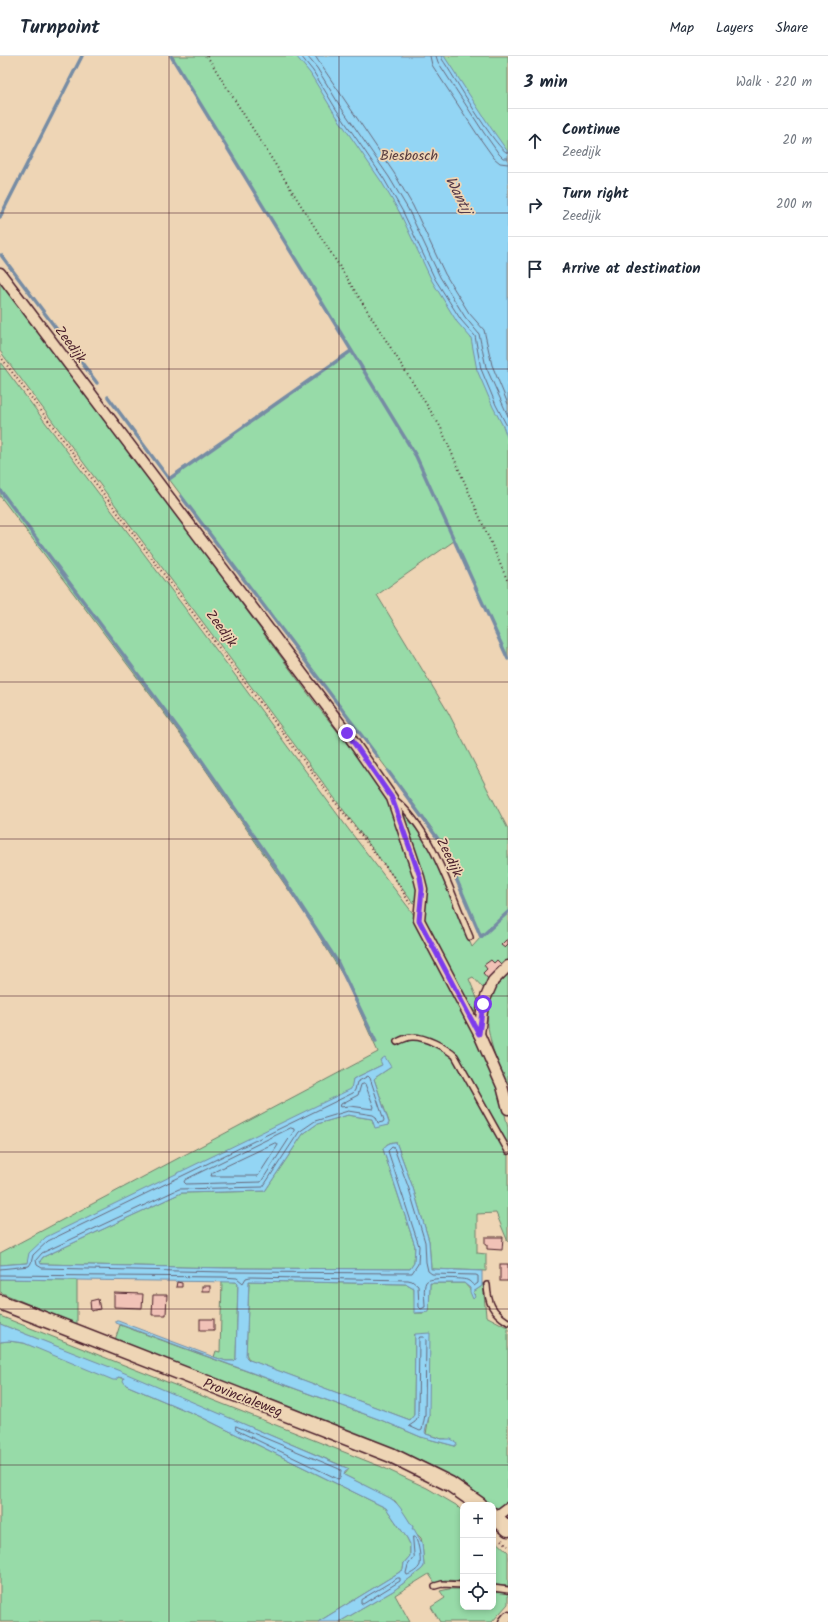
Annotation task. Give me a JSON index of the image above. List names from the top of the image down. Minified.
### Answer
{"streets":{"main road":["Provincialeweg"],"street":["Zeedijk"]},"water":["Wantij"],"parks":["Biesbosch"],"page":{"header":"Turnpoint","nav":["Map","Layers","Share"],"heading":["3 min","Walk · 220 m"],"list":[["Continue","Zeedijk","20 m"],["Turn right","Zeedijk","200 m"],"Arrive at destination"],"map_buttons":["+","−"]}}
